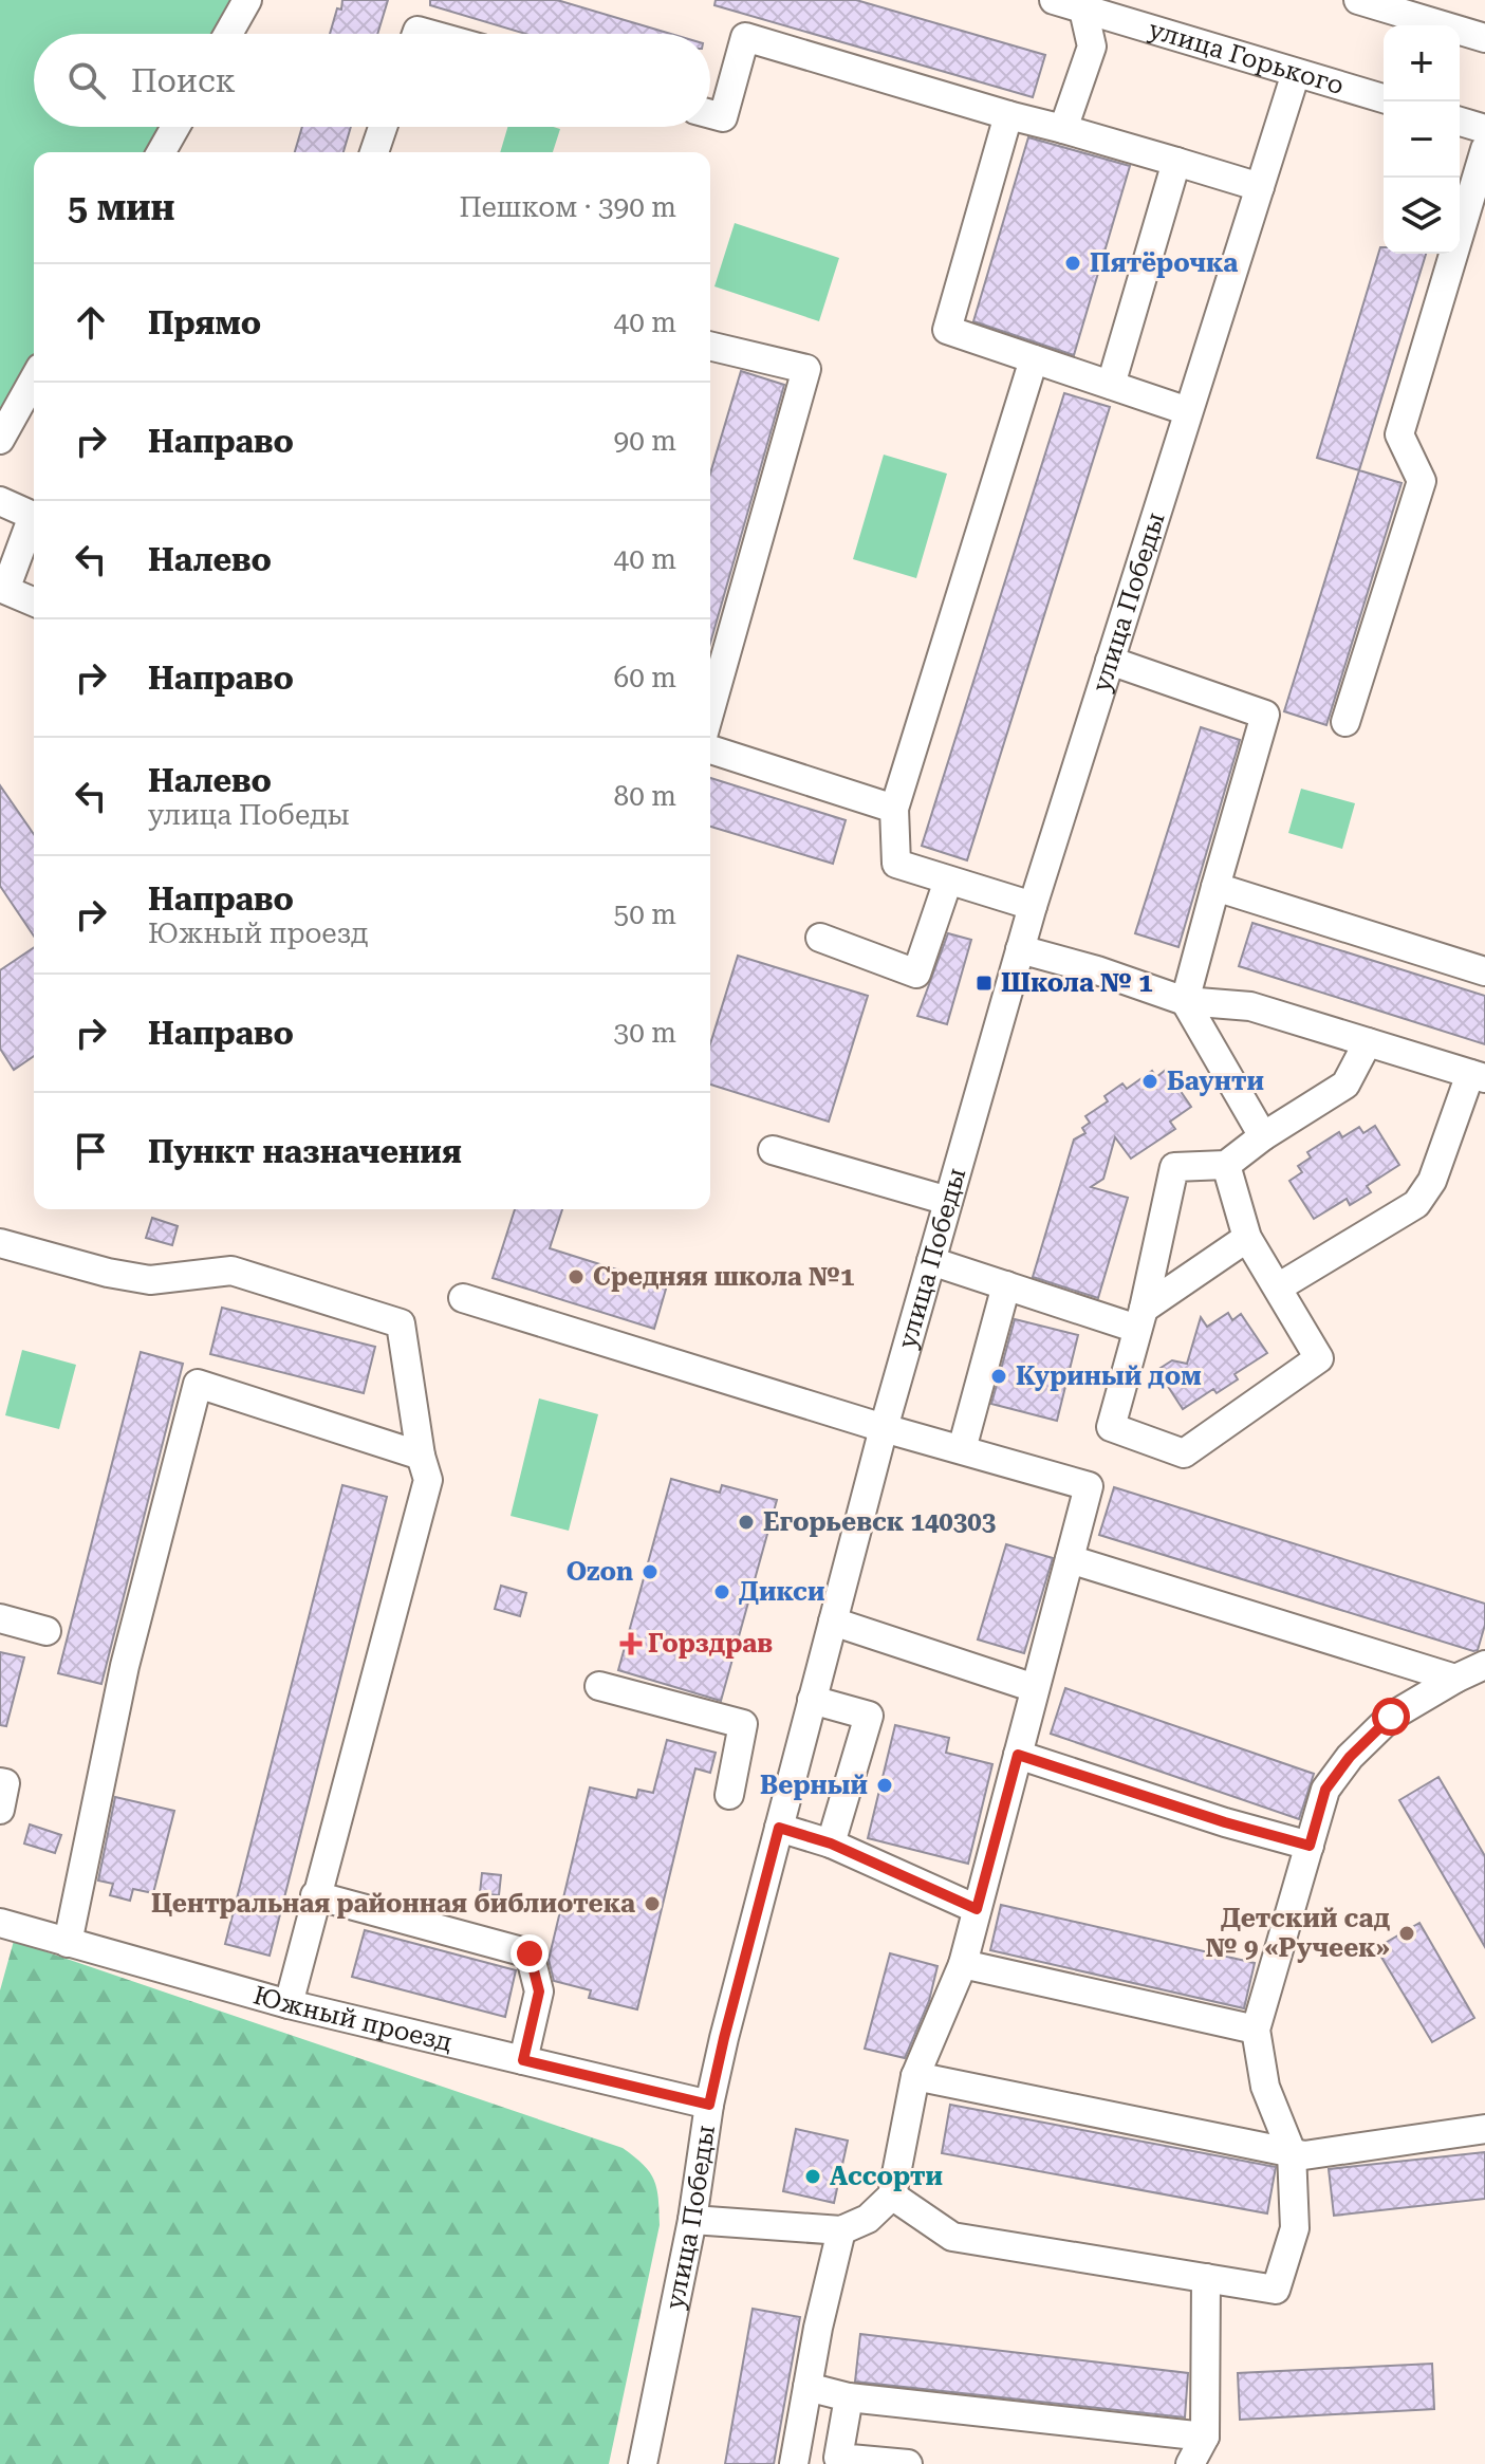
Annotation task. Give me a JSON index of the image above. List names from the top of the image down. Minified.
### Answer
{"streets":{"street":["улица Горького","улица Победы","Южный проезд"]},"crossings":[["улица Горького","улица Победы"],["улица Победы","Южный проезд"]],"places":{"other":["Пятёрочка","Баунти","Средняя школа №1","Куриный дом","Егорьевск 140303","Ozon","Дикси","Верный","Центральная районная библиотека","Детский сад № 9 «Ручеек»","Ассорти"],"transit":["Школа № 1"],"health":["Горздрав"]},"page":{"map_buttons":["+","−"],"search":"Поиск","heading":["5 мин","Пешком · 390 m"],"list":[["Прямо","40 m"],["Направо","90 m"],["Налево","40 m"],["Направо","60 m"],["Налево","улица Победы","80 m"],["Направо","Южный проезд","50 m"],["Направо","30 m"],"Пункт назначения"]}}
